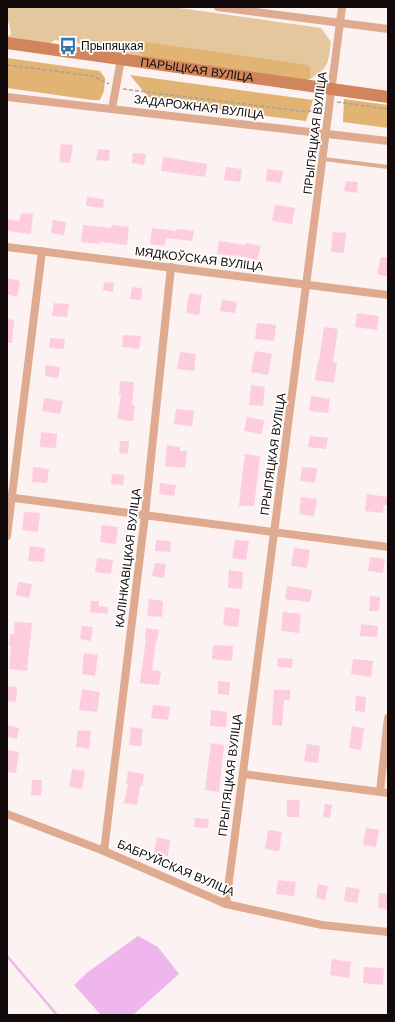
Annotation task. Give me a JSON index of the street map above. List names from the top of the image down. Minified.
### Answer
{"streets":{"main road":["ПАРЫЦКАЯ ВУЛІЦА"],"street":["ЗАДАРОЖНАЯ ВУЛІЦА","ПРЫПЯЦКАЯ ВУЛІЦА","МЯДКОЎСКАЯ ВУЛІЦА","КАЛІНКАВІЦКАЯ ВУЛІЦА","БАБРУЙСКАЯ ВУЛІЦА"]},"crossings":[["ПАРЫЦКАЯ ВУЛІЦА","ПРЫПЯЦКАЯ ВУЛІЦА"],["ЗАДАРОЖНАЯ ВУЛІЦА","ПРЫПЯЦКАЯ ВУЛІЦА"],["ПРЫПЯЦКАЯ ВУЛІЦА","МЯДКОЎСКАЯ ВУЛІЦА"],["ПРЫПЯЦКАЯ ВУЛІЦА","БАБРУЙСКАЯ ВУЛІЦА"],["МЯДКОЎСКАЯ ВУЛІЦА","КАЛІНКАВІЦКАЯ ВУЛІЦА"],["КАЛІНКАВІЦКАЯ ВУЛІЦА","БАБРУЙСКАЯ ВУЛІЦА"]],"places":{"bus stop":["Прыпяцкая"]}}
